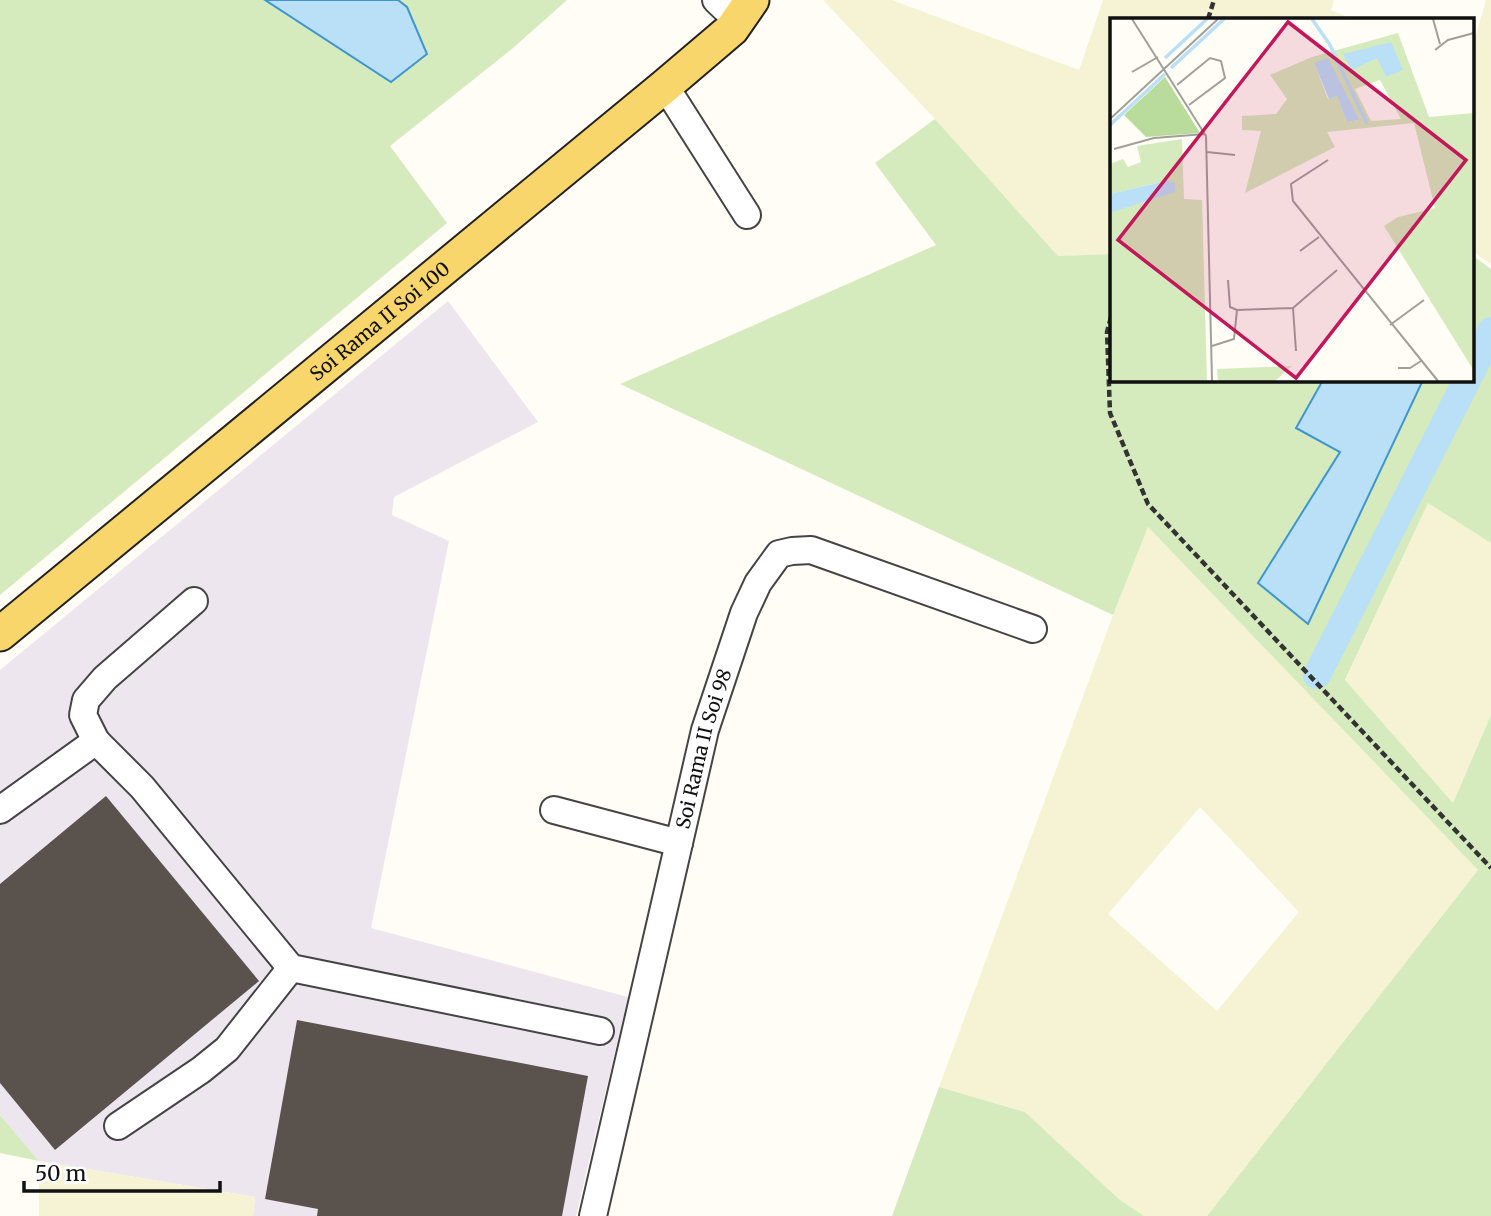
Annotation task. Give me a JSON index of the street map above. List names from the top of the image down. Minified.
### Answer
{"streets":{"main road":["Soi Rama II Soi 100"],"street":["Soi Rama II Soi 98"]},"scale_bar":"50 m"}
